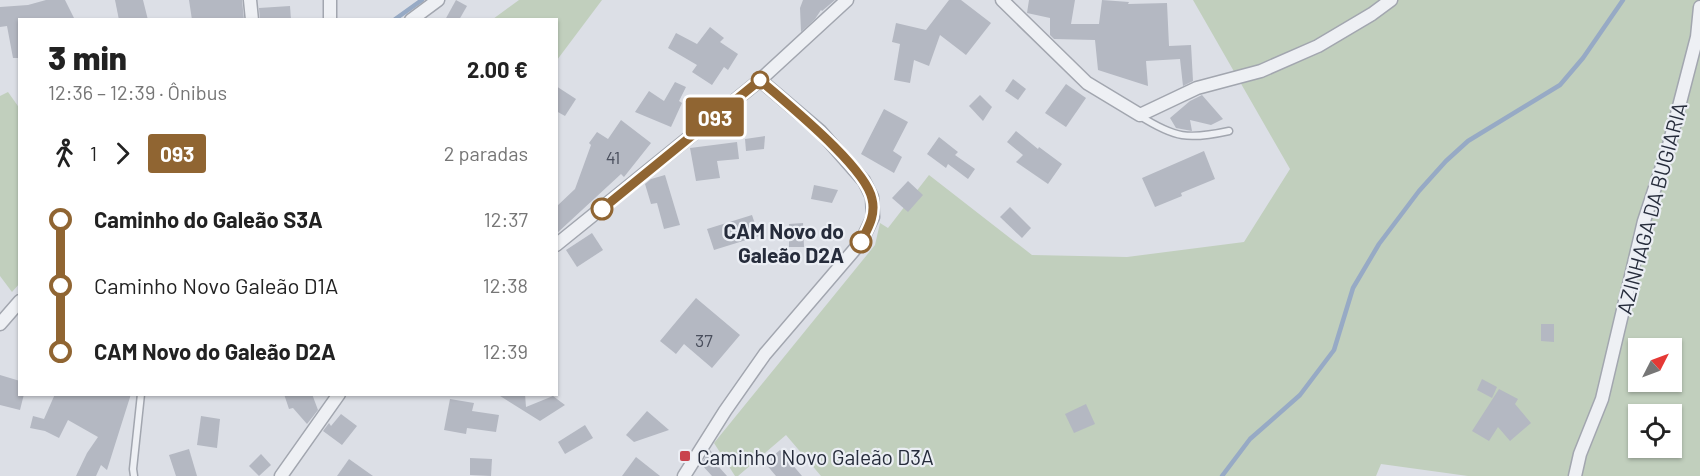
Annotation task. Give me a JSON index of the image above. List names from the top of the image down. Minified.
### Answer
{"streets":{"street":["AZINHAGA DA BUGIARIA"]},"places":{"other":["CAM Novo do Galeão D2A"],"transit":["Caminho Novo Galeão D3A"]},"lines":["bus line 093"],"house_numbers":["41","37"],"north":"top right","page":{"on_map":"093","heading":["3 min","12:36 – 12:39 · Ônibus","2.00 €"],"legs":["1","093","2 paradas"],"list":[{"name":"Caminho do Galeão S3A","value":"12:37"},{"name":"Caminho Novo Galeão D1A","value":"12:38"},{"name":"CAM Novo do Galeão D2A","value":"12:39"}]}}
